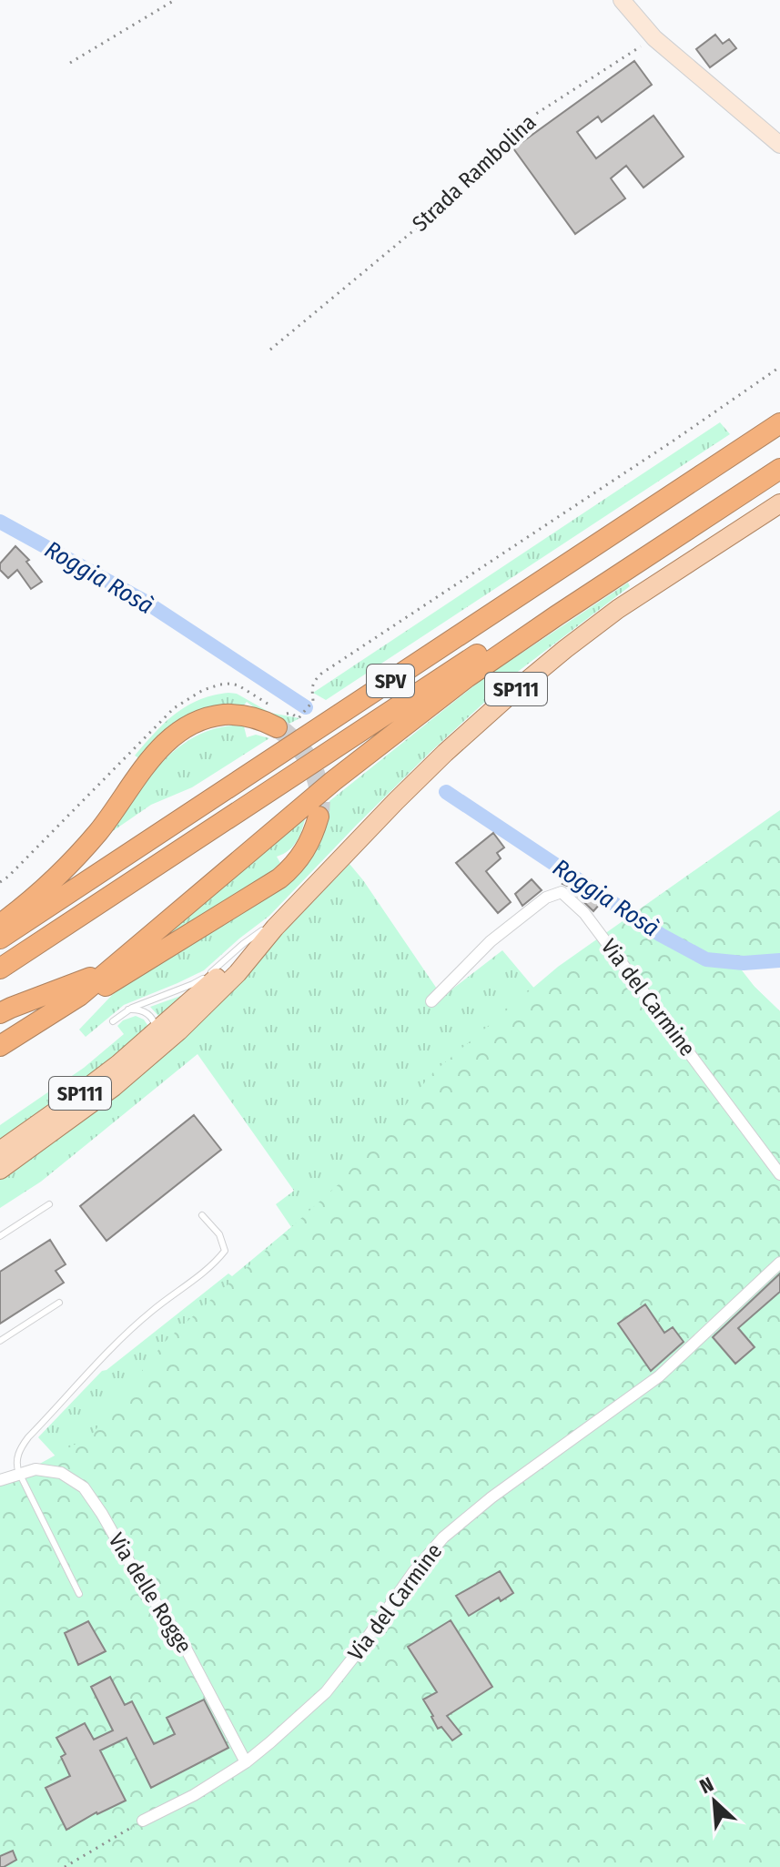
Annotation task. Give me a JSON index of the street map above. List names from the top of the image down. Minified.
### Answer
{"streets":{"highway":["SPV"],"main road":["SP111"],"street":["Via del Carmine","Via delle Rogge"],"path":["Strada Rambolina"]},"crossings":[["Via del Carmine","Via delle Rogge"]],"water":["Roggia Rosà"],"north":"top left"}
